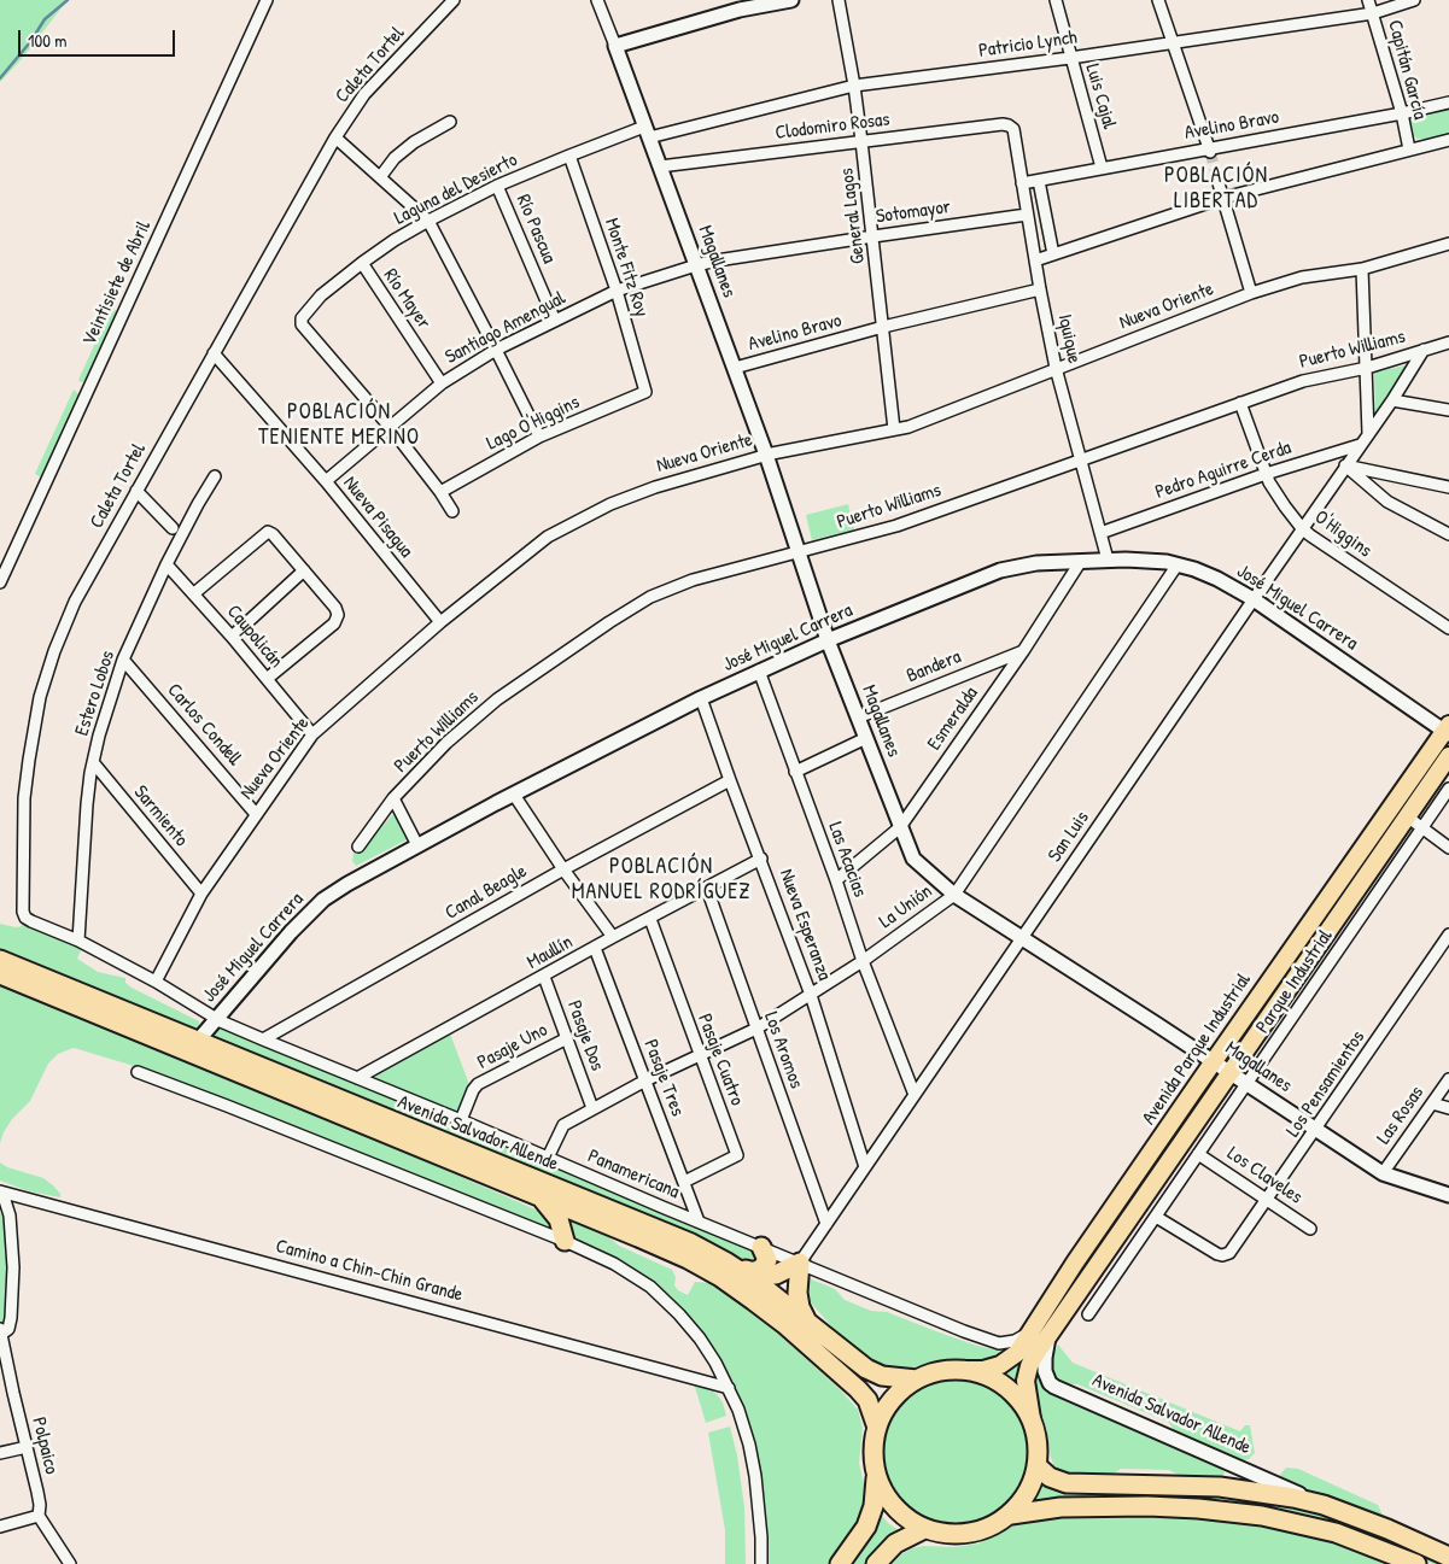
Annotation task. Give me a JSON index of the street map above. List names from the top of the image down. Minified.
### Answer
{"streets":{"highway":["Avenida Salvador Allende"],"main road":["Avenida Parque Industrial"],"street":["Patricio Lynch","Caleta Tortel","Capitán García","Luis Cajal","Avelino Bravo","Clodomiro Rosas","Laguna del Desierto","Sotomayor","General Lagos","Río Pascua","Magallanes","Monte Fitz Roy","Veintisiete de Abril","Río Mayer","Nueva Oriente","Santiago Amengual","Iquique","Puerto Williams","Lago O'Higgins","Pedro Aguirre Cerda","Nueva Pisagua","O'Higgins","José Miguel Carrera","Caupolicán","Bandera","Estero Lobos","Esmeralda","Carlos Condell","Sarmiento","San Luis","Las Acacias","Canal Beagle","La Unión","Nueva Esperanza","Maullín","Parque Industrial","Pasaje Dos","Pasaje Uno","Los Aromos","Pasaje Cuatro","Pasaje Tres","Los Pensamientos","Las Rosas","Panamericana","Los Claveles","Camino a Chin-Chin Grande","Polpaico"]},"crossings":[["Patricio Lynch","Capitán García"],["Patricio Lynch","Luis Cajal"],["Patricio Lynch","Laguna del Desierto"],["Patricio Lynch","General Lagos"],["Patricio Lynch","Magallanes"],["Caleta Tortel","Nueva Oriente"],["Caleta Tortel","Nueva Pisagua"],["Caleta Tortel","Estero Lobos"],["Caleta Tortel","Panamericana"],["Capitán García","Avelino Bravo"],["Luis Cajal","Avelino Bravo"],["Avelino Bravo","General Lagos"],["Avelino Bravo","Magallanes"],["Avelino Bravo","Iquique"],["Clodomiro Rosas","General Lagos"],["Clodomiro Rosas","Magallanes"],["Clodomiro Rosas","Iquique"],["Laguna del Desierto","Río Pascua"],["Laguna del Desierto","Magallanes"],["Laguna del Desierto","Monte Fitz Roy"],["Laguna del Desierto","Río Mayer"],["Laguna del Desierto","Santiago Amengual"],["Sotomayor","General Lagos"],["Sotomayor","Magallanes"],["Sotomayor","Santiago Amengual"],["Sotomayor","Iquique"],["General Lagos","Nueva Oriente"],["Río Pascua","Santiago Amengual"],["Magallanes","Nueva Oriente"],["Magallanes","Santiago Amengual"],["Magallanes","Puerto Williams"],["Magallanes","José Miguel Carrera"],["Magallanes","Bandera"],["Magallanes","Esmeralda"],["Magallanes","San Luis"],["Magallanes","La Unión"],["Magallanes","Parque Industrial"],["Magallanes","Avenida Parque Industrial"],["Magallanes","Los Pensamientos"],["Magallanes","Las Rosas"],["Monte Fitz Roy","Santiago Amengual"],["Monte Fitz Roy","Lago O'Higgins"],["Río Mayer","Santiago Amengual"],["Nueva Oriente","Iquique"],["Nueva Oriente","Nueva Pisagua"],["Nueva Oriente","Caupolicán"],["Nueva Oriente","Carlos Condell"],["Nueva Oriente","Sarmiento"],["Nueva Oriente","Panamericana"],["Santiago Amengual","Nueva Pisagua"],["Iquique","Puerto Williams"],["Iquique","Pedro Aguirre Cerda"],["Iquique","José Miguel Carrera"],["Puerto Williams","O'Higgins"],["Puerto Williams","José Miguel Carrera"],["Puerto Williams","San Luis"],["Pedro Aguirre Cerda","O'Higgins"],["Pedro Aguirre Cerda","San Luis"],["O'Higgins","San Luis"],["José Miguel Carrera","Esmeralda"],["José Miguel Carrera","San Luis"],["José Miguel Carrera","Las Acacias"],["José Miguel Carrera","La Unión"],["José Miguel Carrera","Nueva Esperanza"],["José Miguel Carrera","Avenida Parque Industrial"],["José Miguel Carrera","Avenida Salvador Allende"],["José Miguel Carrera","Panamericana"],["Caupolicán","Estero Lobos"],["Bandera","Esmeralda"],["Estero Lobos","Carlos Condell"],["Estero Lobos","Sarmiento"],["Esmeralda","Las Acacias"],["San Luis","Las Acacias"],["San Luis","Nueva Esperanza"],["San Luis","Los Aromos"],["San Luis","Panamericana"],["Las Acacias","La Unión"],["Canal Beagle","Nueva Esperanza"],["Canal Beagle","Panamericana"],["La Unión","Nueva Esperanza"],["La Unión","Pasaje Dos"],["La Unión","Los Aromos"],["La Unión","Pasaje Cuatro"],["La Unión","Pasaje Tres"],["La Unión","Panamericana"],["Nueva Esperanza","Maullín"],["Maullín","Pasaje Dos"],["Maullín","Los Aromos"],["Maullín","Pasaje Cuatro"],["Maullín","Pasaje Tres"],["Maullín","Panamericana"],["Parque Industrial","Los Pensamientos"],["Parque Industrial","Los Claveles"],["Pasaje Dos","Pasaje Uno"],["Pasaje Uno","Panamericana"],["Avenida Parque Industrial","Avenida Salvador Allende"],["Avenida Parque Industrial","Panamericana"],["Pasaje Cuatro","Pasaje Tres"],["Pasaje Tres","Panamericana"],["Los Pensamientos","Los Claveles"],["Avenida Salvador Allende","Panamericana"]],"districts":["POBLACIÓN LIBERTAD","POBLACIÓN TENIENTE MERINO","POBLACIÓN MANUEL RODRÍGUEZ"],"scale_bar":"100 m"}
